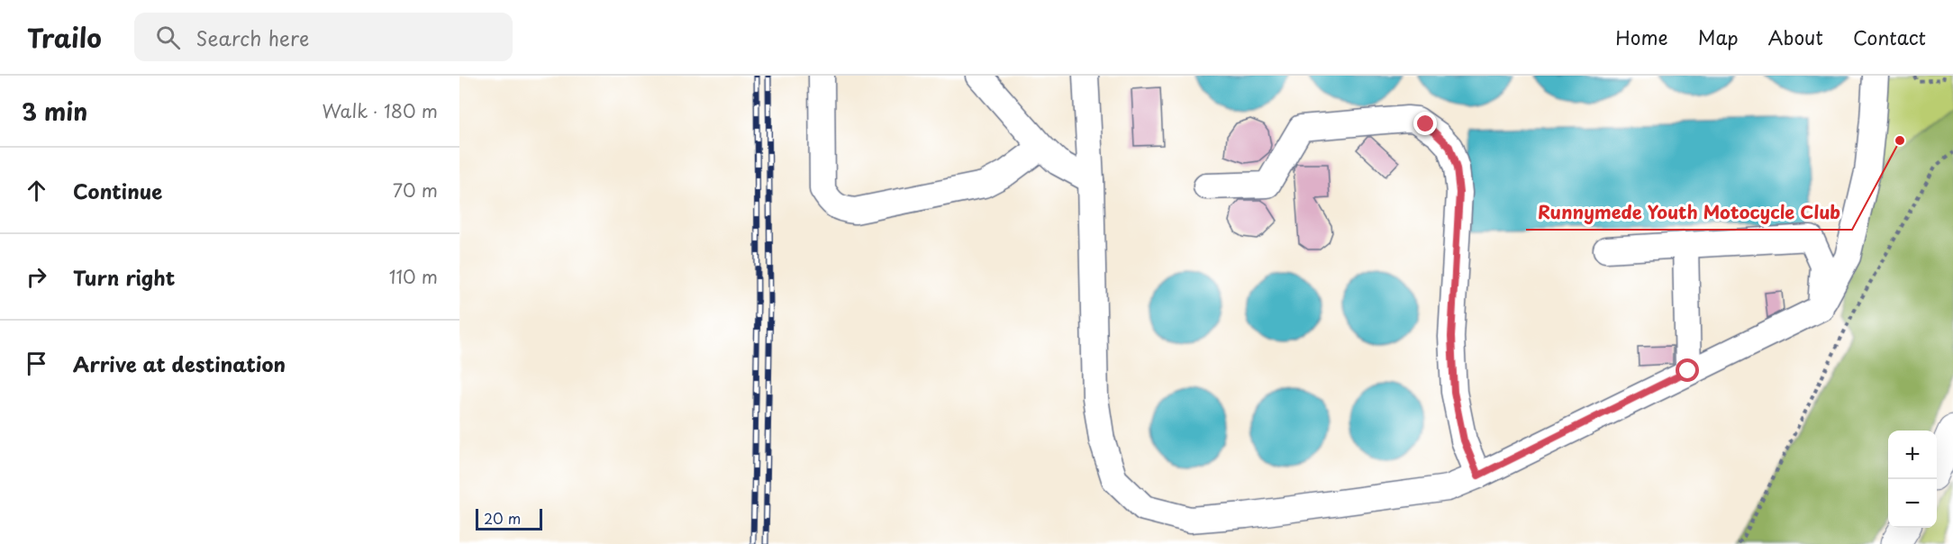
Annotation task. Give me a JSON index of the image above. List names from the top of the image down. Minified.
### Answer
{"places":["Runnymede Youth Motocycle Club"],"scale_bar":"20 m","page":{"header":"Trailo","search":"Search here","nav":["Home","Map","About","Contact"],"heading":["3 min","Walk · 180 m"],"list":[["Continue","70 m"],["Turn right","110 m"],"Arrive at destination"],"map_buttons":["+","−"],"scale":"20 m"}}
